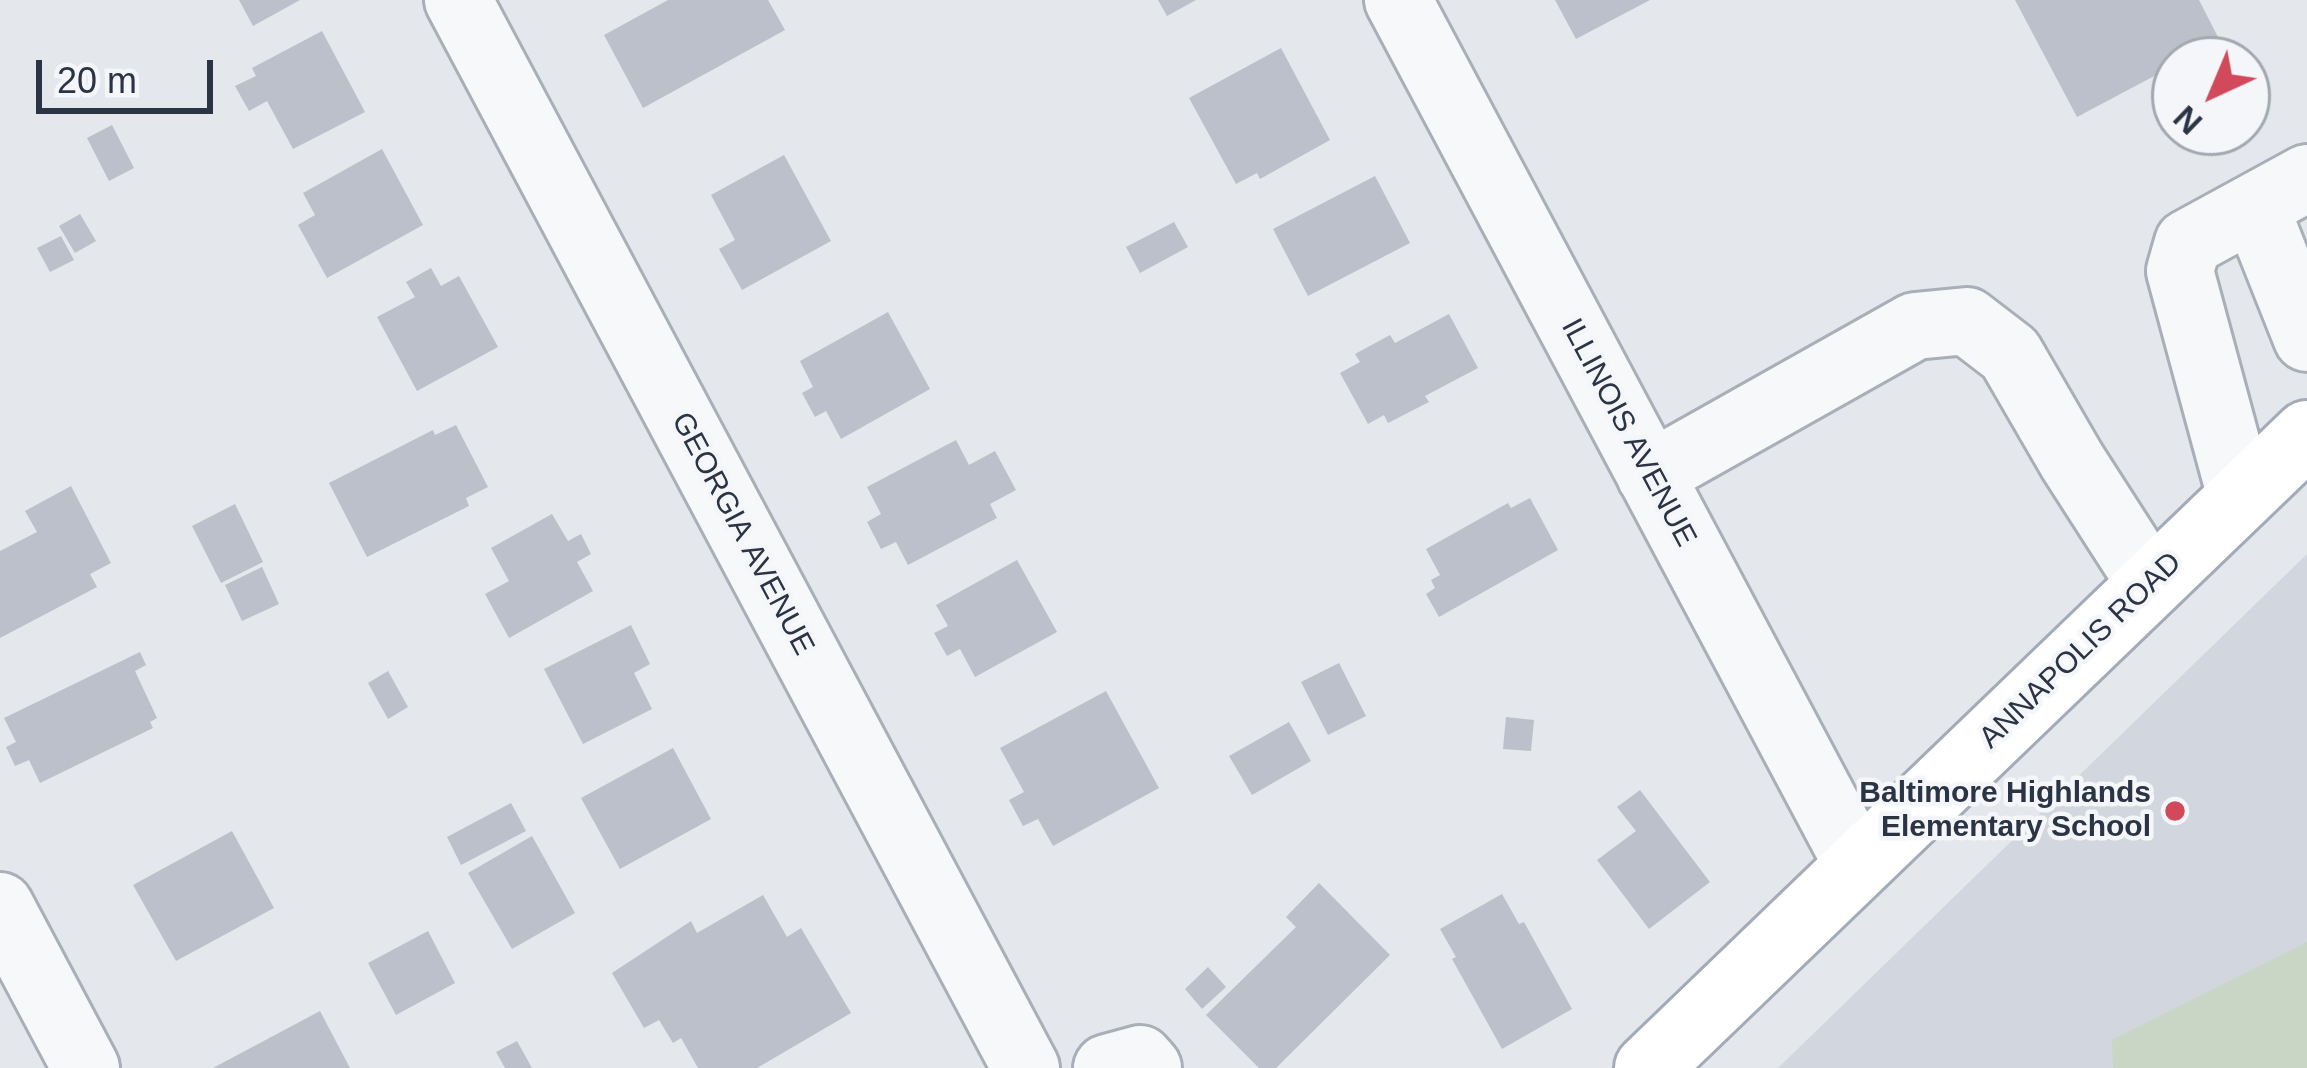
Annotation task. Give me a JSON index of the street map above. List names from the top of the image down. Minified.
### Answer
{"streets":{"main road":["ANNAPOLIS ROAD"],"street":["ILLINOIS AVENUE","GEORGIA AVENUE"]},"crossings":[["ILLINOIS AVENUE","ANNAPOLIS ROAD"]],"places":["Baltimore Highlands Elementary School"],"scale_bar":"20 m","north":"bottom left"}
